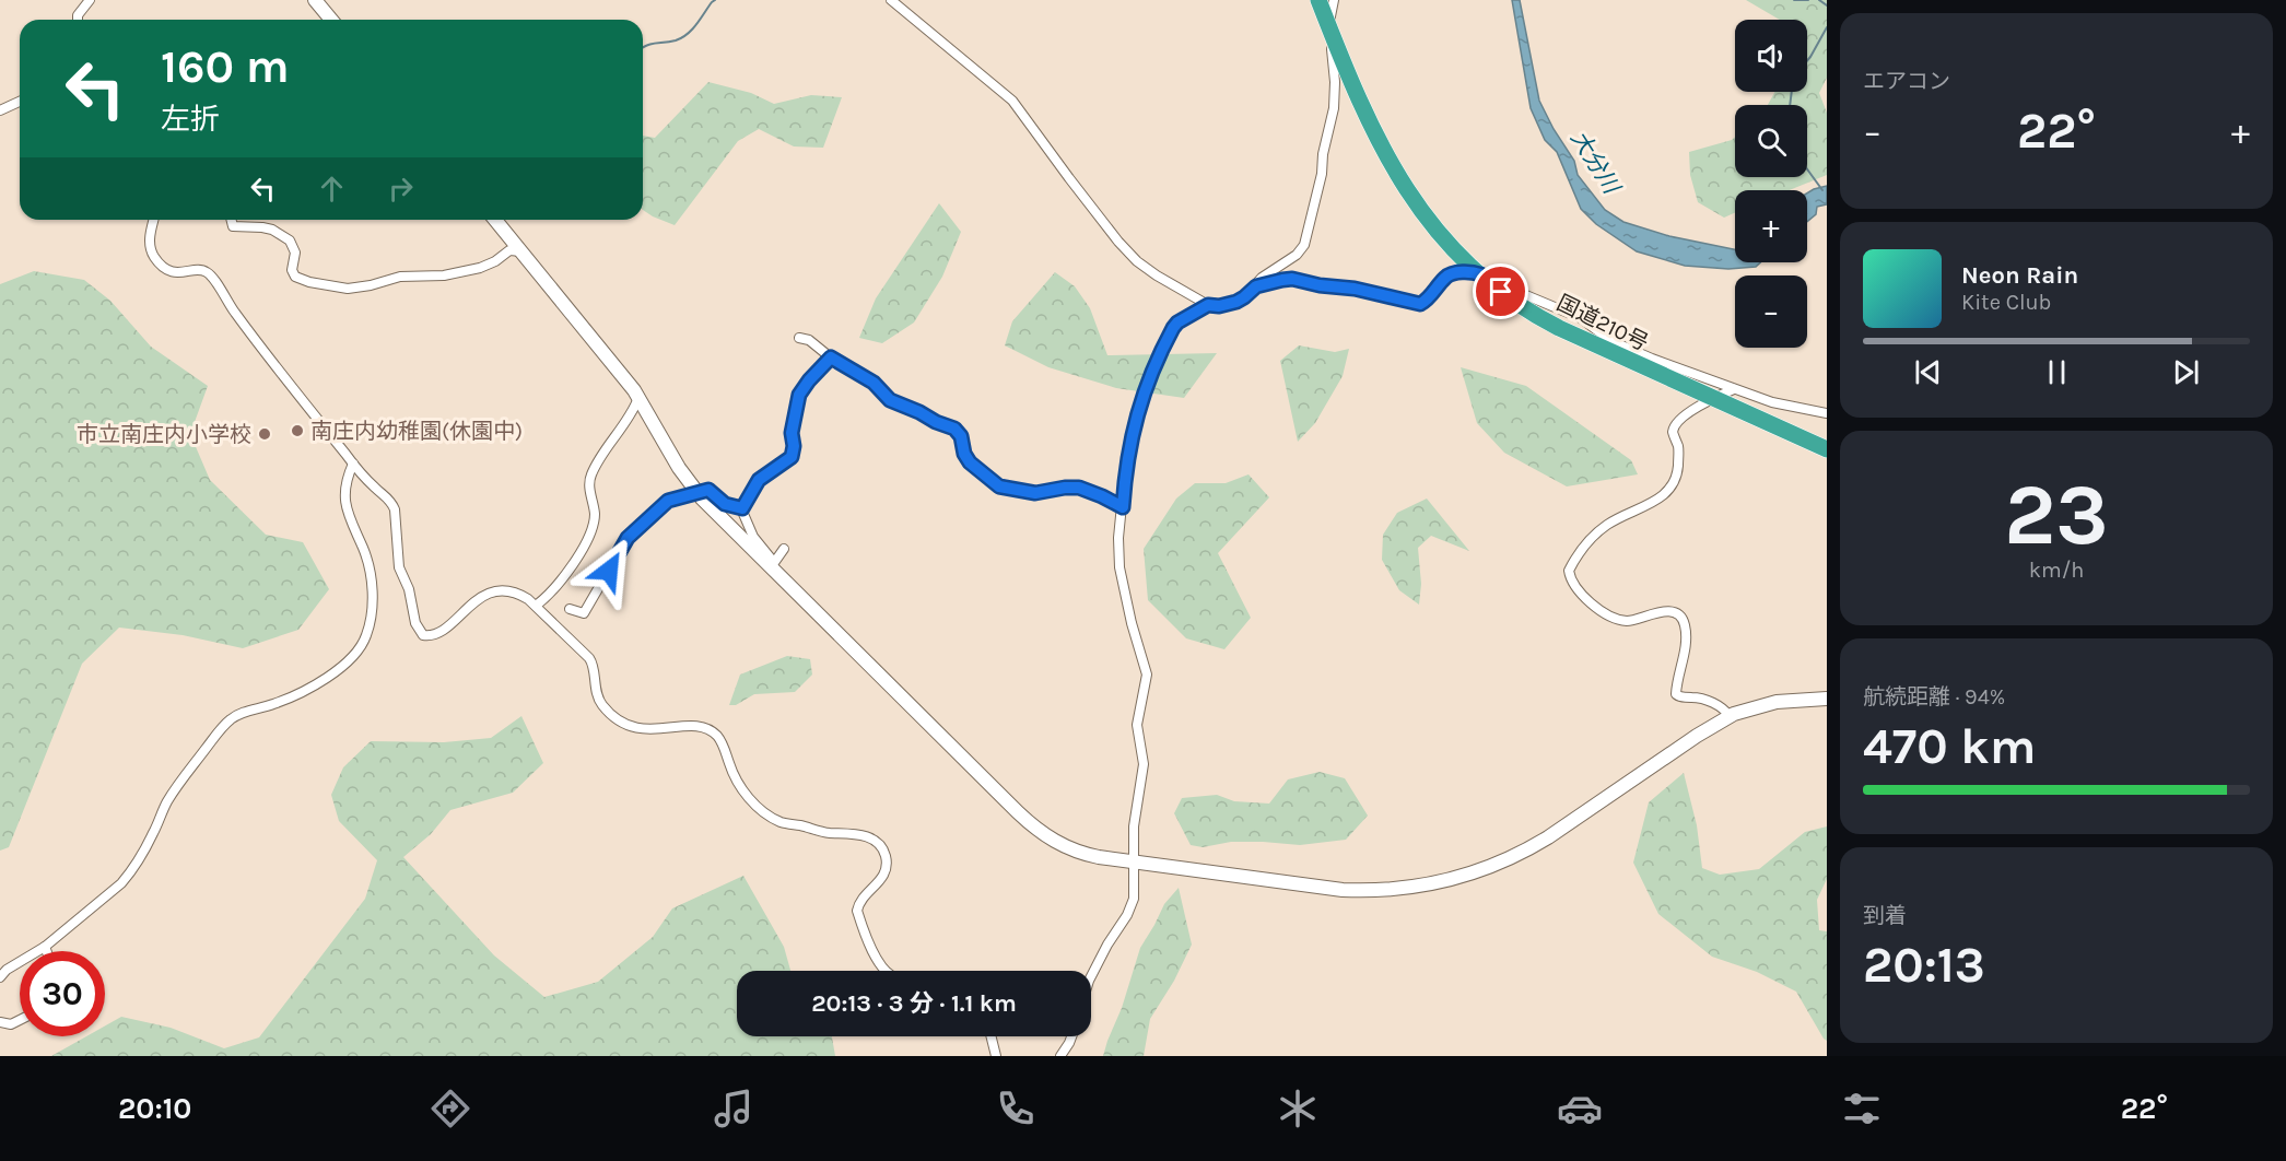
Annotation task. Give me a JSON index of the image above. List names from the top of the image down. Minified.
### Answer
{"streets":{"highway":["国道210号"]},"water":["大分川"],"places":["南庄内幼稚園(休園中)","市立南庄内小学校"],"page":{"tile":["エアコン",["23","km/h"],["航続距離 · 94%","470 km"],["到着","20:13"]],"map_buttons":["+","−"],"turn":["160 m","左折"],"heat":["−","22°","+"],"song":["Neon Rain","Kite Club"],"limit":"30","trip":"20:13 · 3 分 · 1.1 km","tabs":["20:10","22°"]}}
